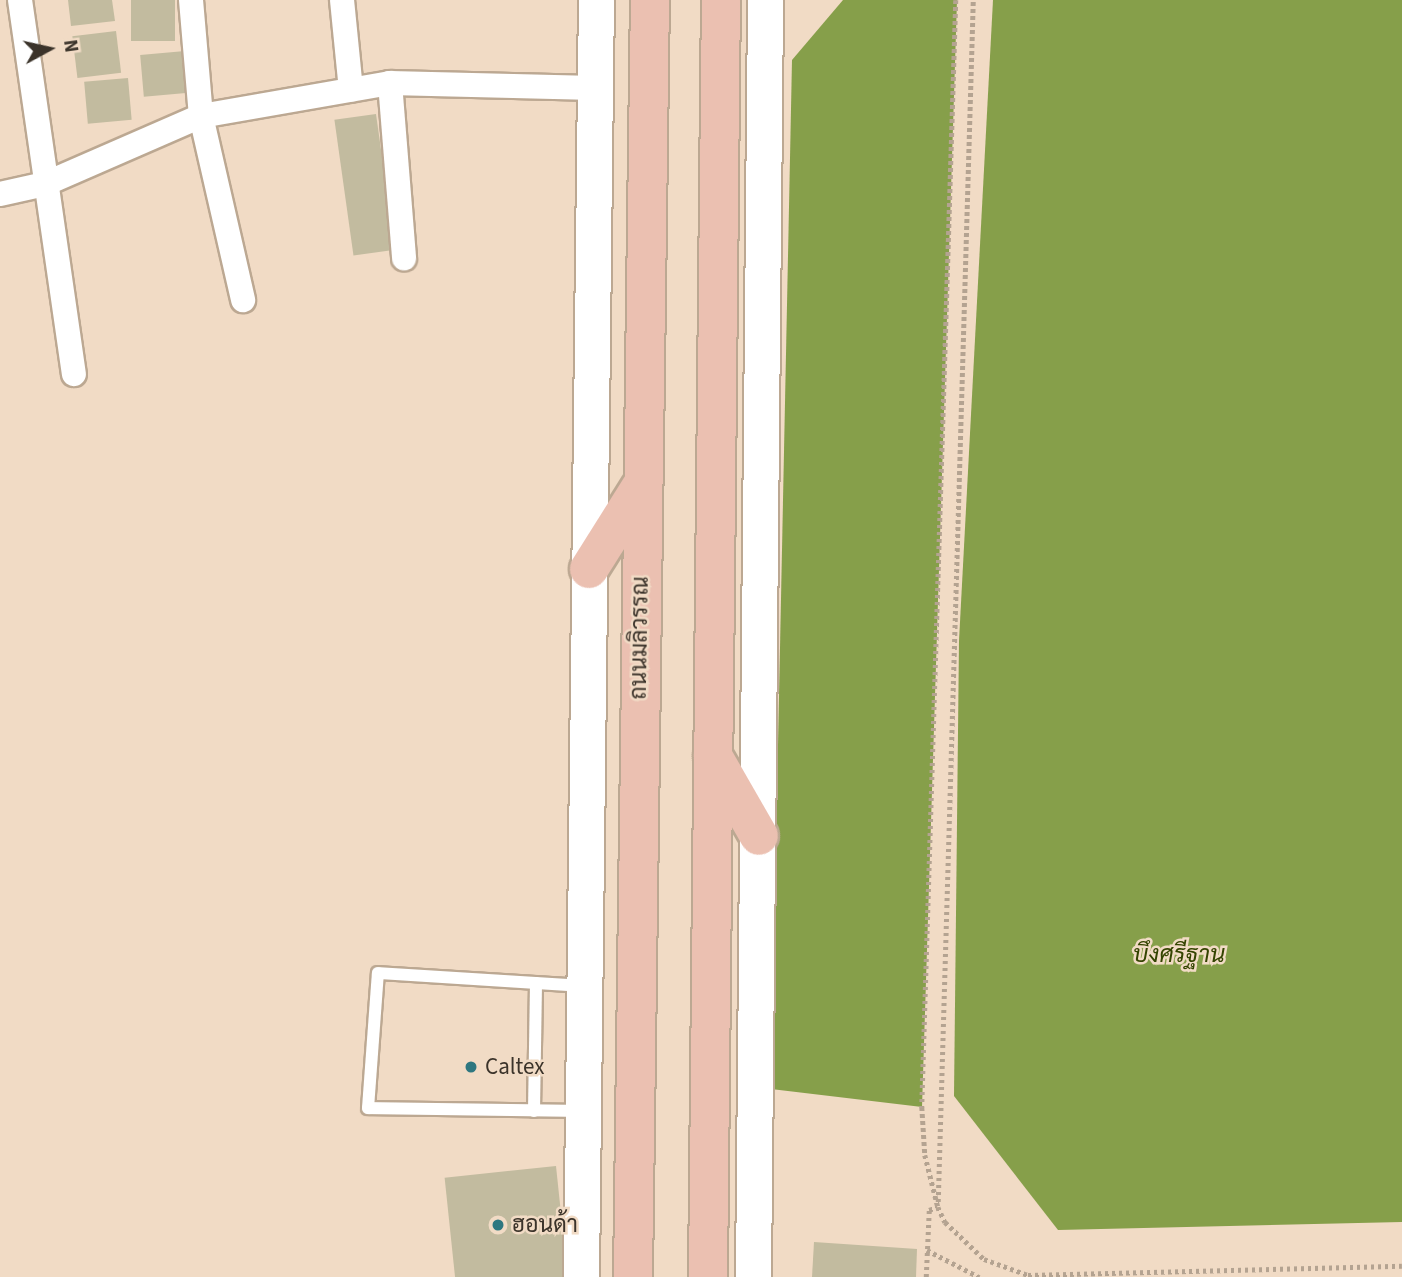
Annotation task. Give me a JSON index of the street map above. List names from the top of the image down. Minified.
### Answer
{"streets":{"main road":["ถนนมลิวรรณ"]},"water":["บึงศรีฐาน"],"places":["Caltex","ฮอนด้า"],"north":"right"}
